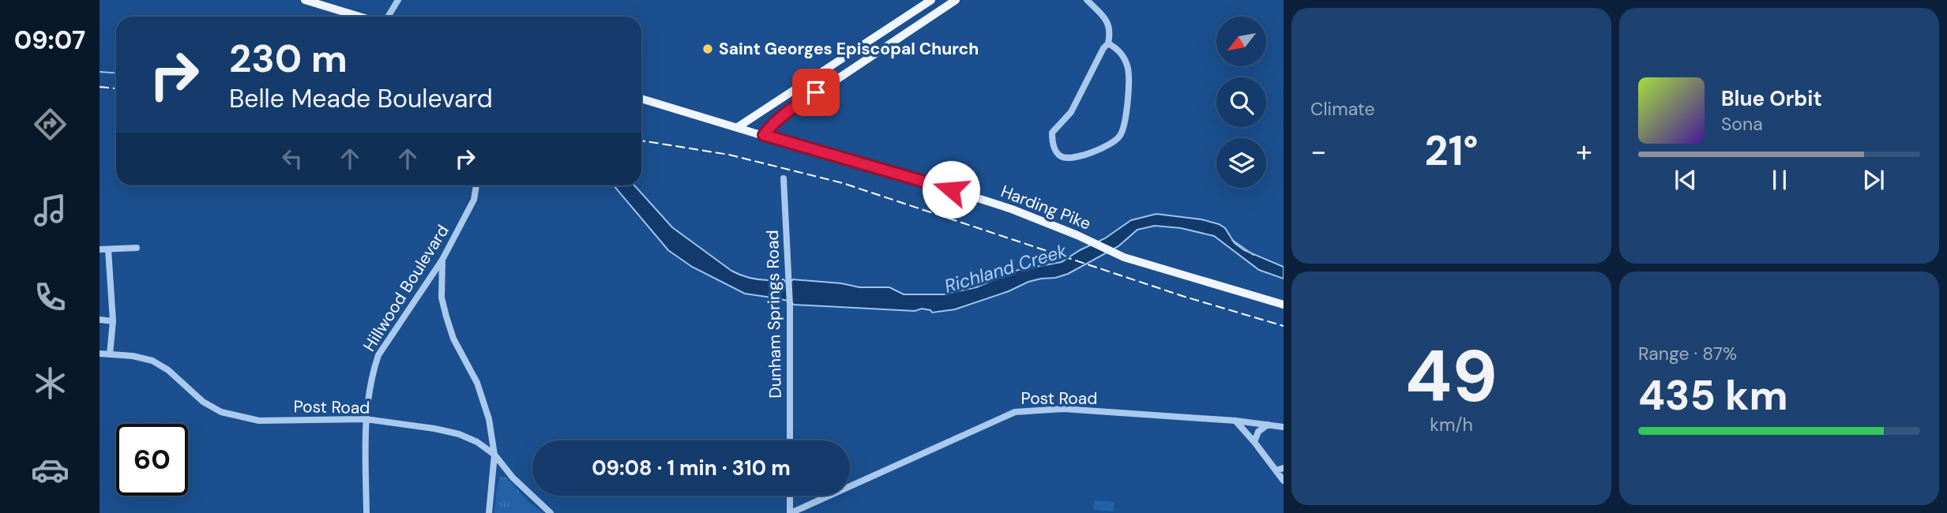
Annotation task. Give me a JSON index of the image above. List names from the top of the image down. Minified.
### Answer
{"streets":{"main road":["Harding Pike"],"street":["Hillwood Boulevard","Dunham Springs Road","Post Road"]},"crossings":[["Hillwood Boulevard","Post Road"]],"water":["Richland Creek"],"places":["Saint Georges Episcopal Church"],"north":"bottom left","page":{"tabs":"09:07","tile":["Climate",["49","km/h"],["Range · 87%","435 km"]],"turn":["230 m","Belle Meade Boulevard"],"song":["Blue Orbit","Sona"],"heat":["−","21°","+"],"limit":"60","trip":"09:08 · 1 min · 310 m"}}
